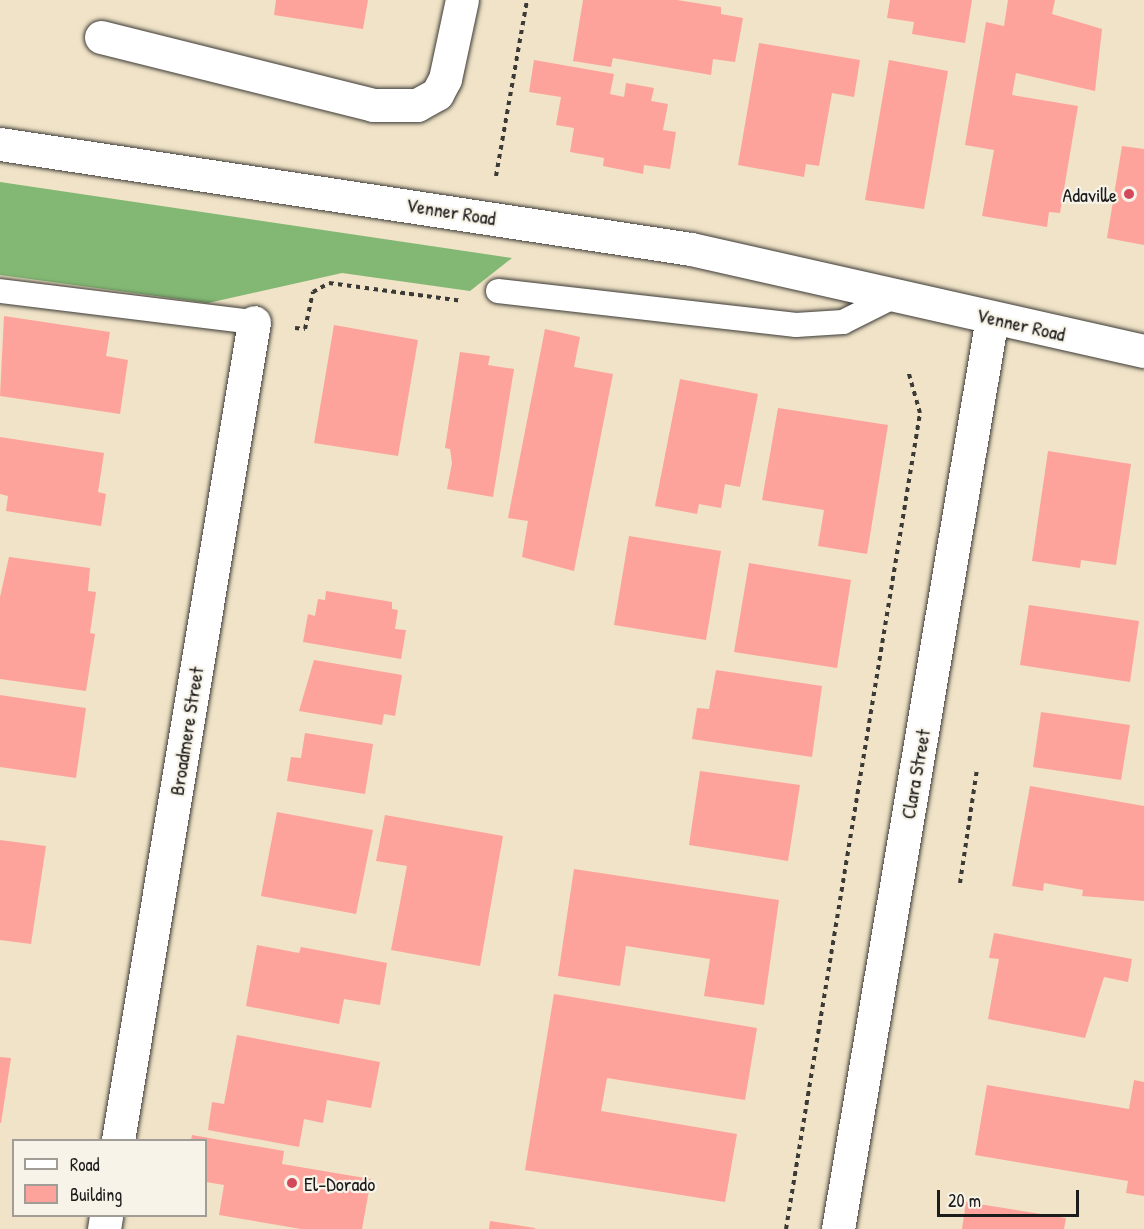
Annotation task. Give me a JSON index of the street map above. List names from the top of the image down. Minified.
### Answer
{"streets":{"street":["Venner Road","Broadmere Street","Clara Street"]},"crossings":[["Venner Road","Clara Street"]],"places":["Adaville","El-Dorado"],"legend":["Road","Building"],"scale_bar":"20 m"}
